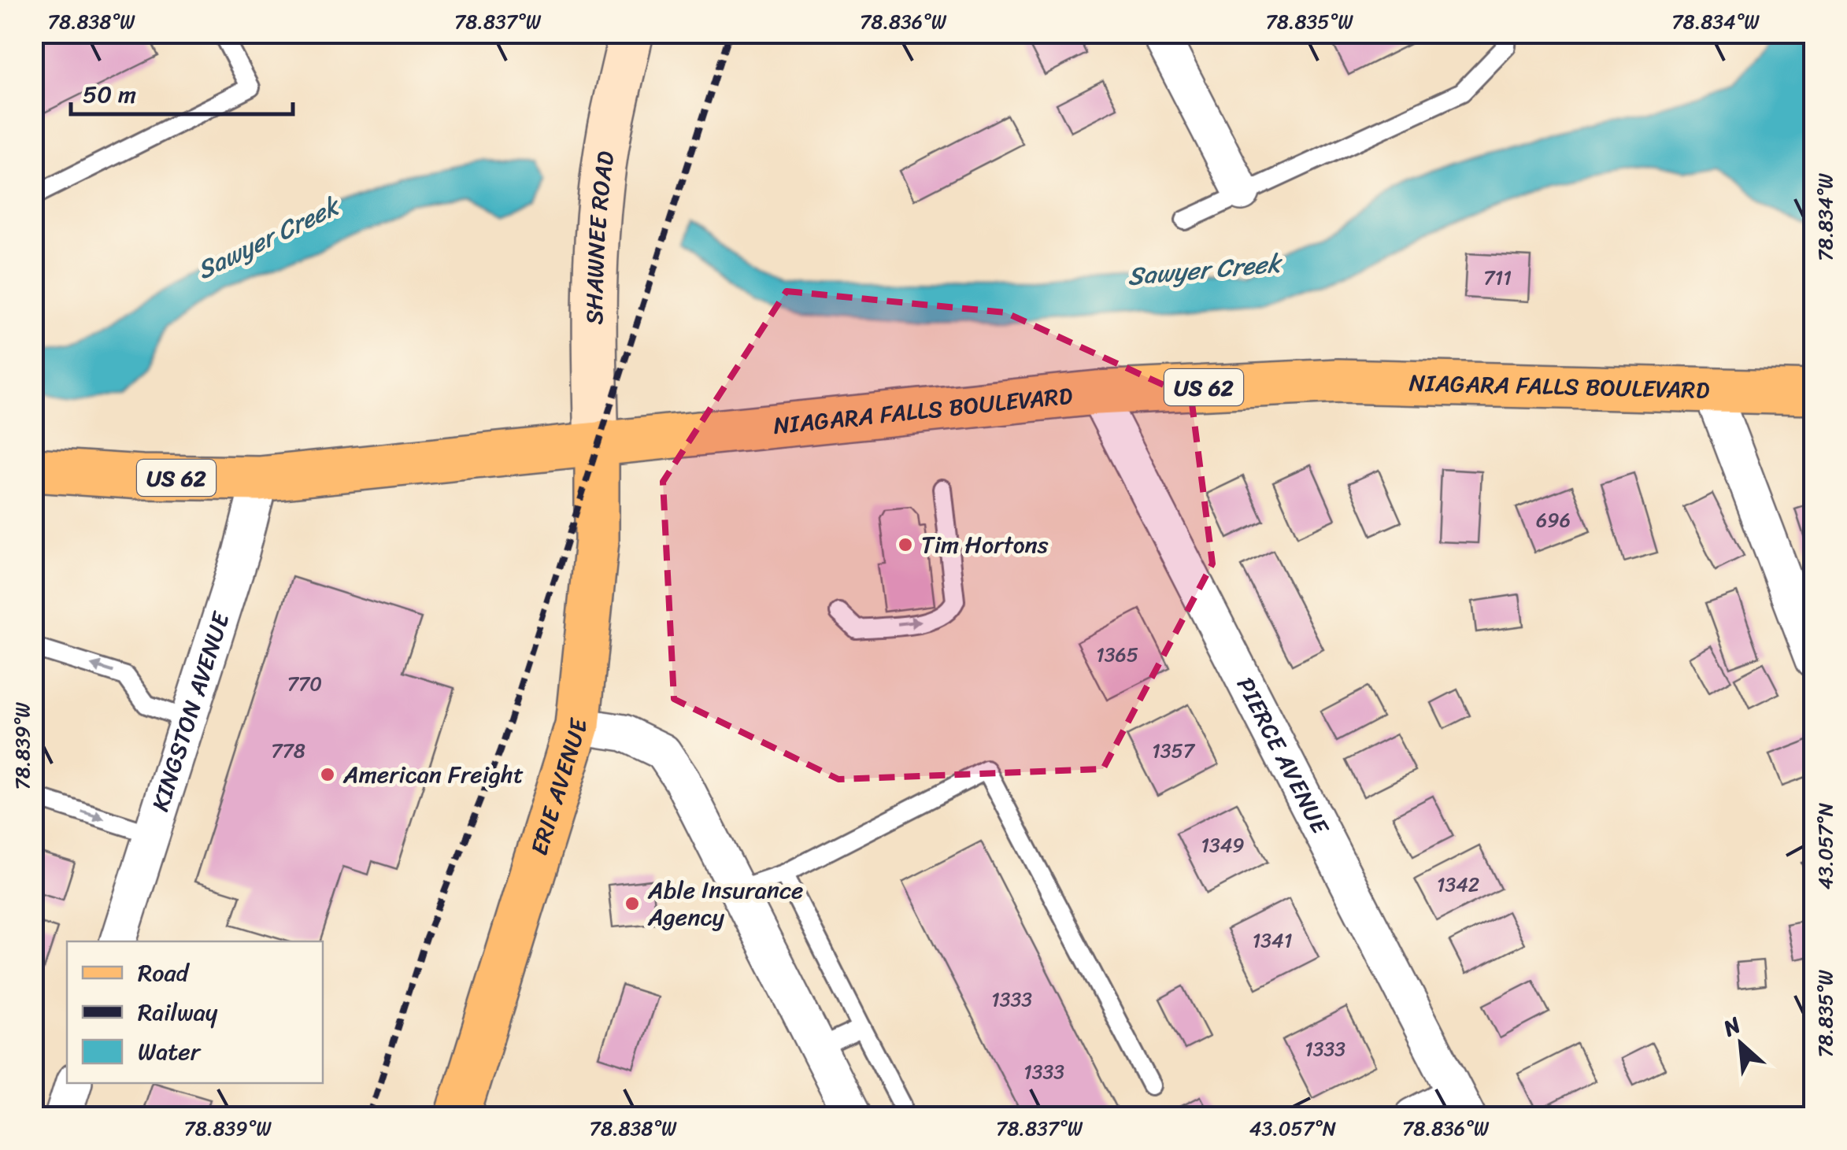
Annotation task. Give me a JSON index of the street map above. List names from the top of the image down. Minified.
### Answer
{"streets":{"main road":["SHAWNEE ROAD","NIAGARA FALLS BOULEVARD","US 62","ERIE AVENUE"],"street":["KINGSTON AVENUE","PIERCE AVENUE"]},"crossings":[["SHAWNEE ROAD","NIAGARA FALLS BOULEVARD"],["SHAWNEE ROAD","ERIE AVENUE"],["NIAGARA FALLS BOULEVARD","KINGSTON AVENUE"],["NIAGARA FALLS BOULEVARD","PIERCE AVENUE"],["NIAGARA FALLS BOULEVARD","ERIE AVENUE"]],"water":["Sawyer Creek"],"places":["Tim Hortons","American Freight","Able Insurance Agency"],"house_numbers":["711","696","1365","770","778","1357","1349","1342","1341","1333","1333","1333"],"legend":["Road","Railway","Water"],"scale_bar":"50 m","north":"top left","coordinates":["78.838°W","78.837°W","78.836°W","78.835°W","78.834°W","78.839°W","43.057°N"]}
